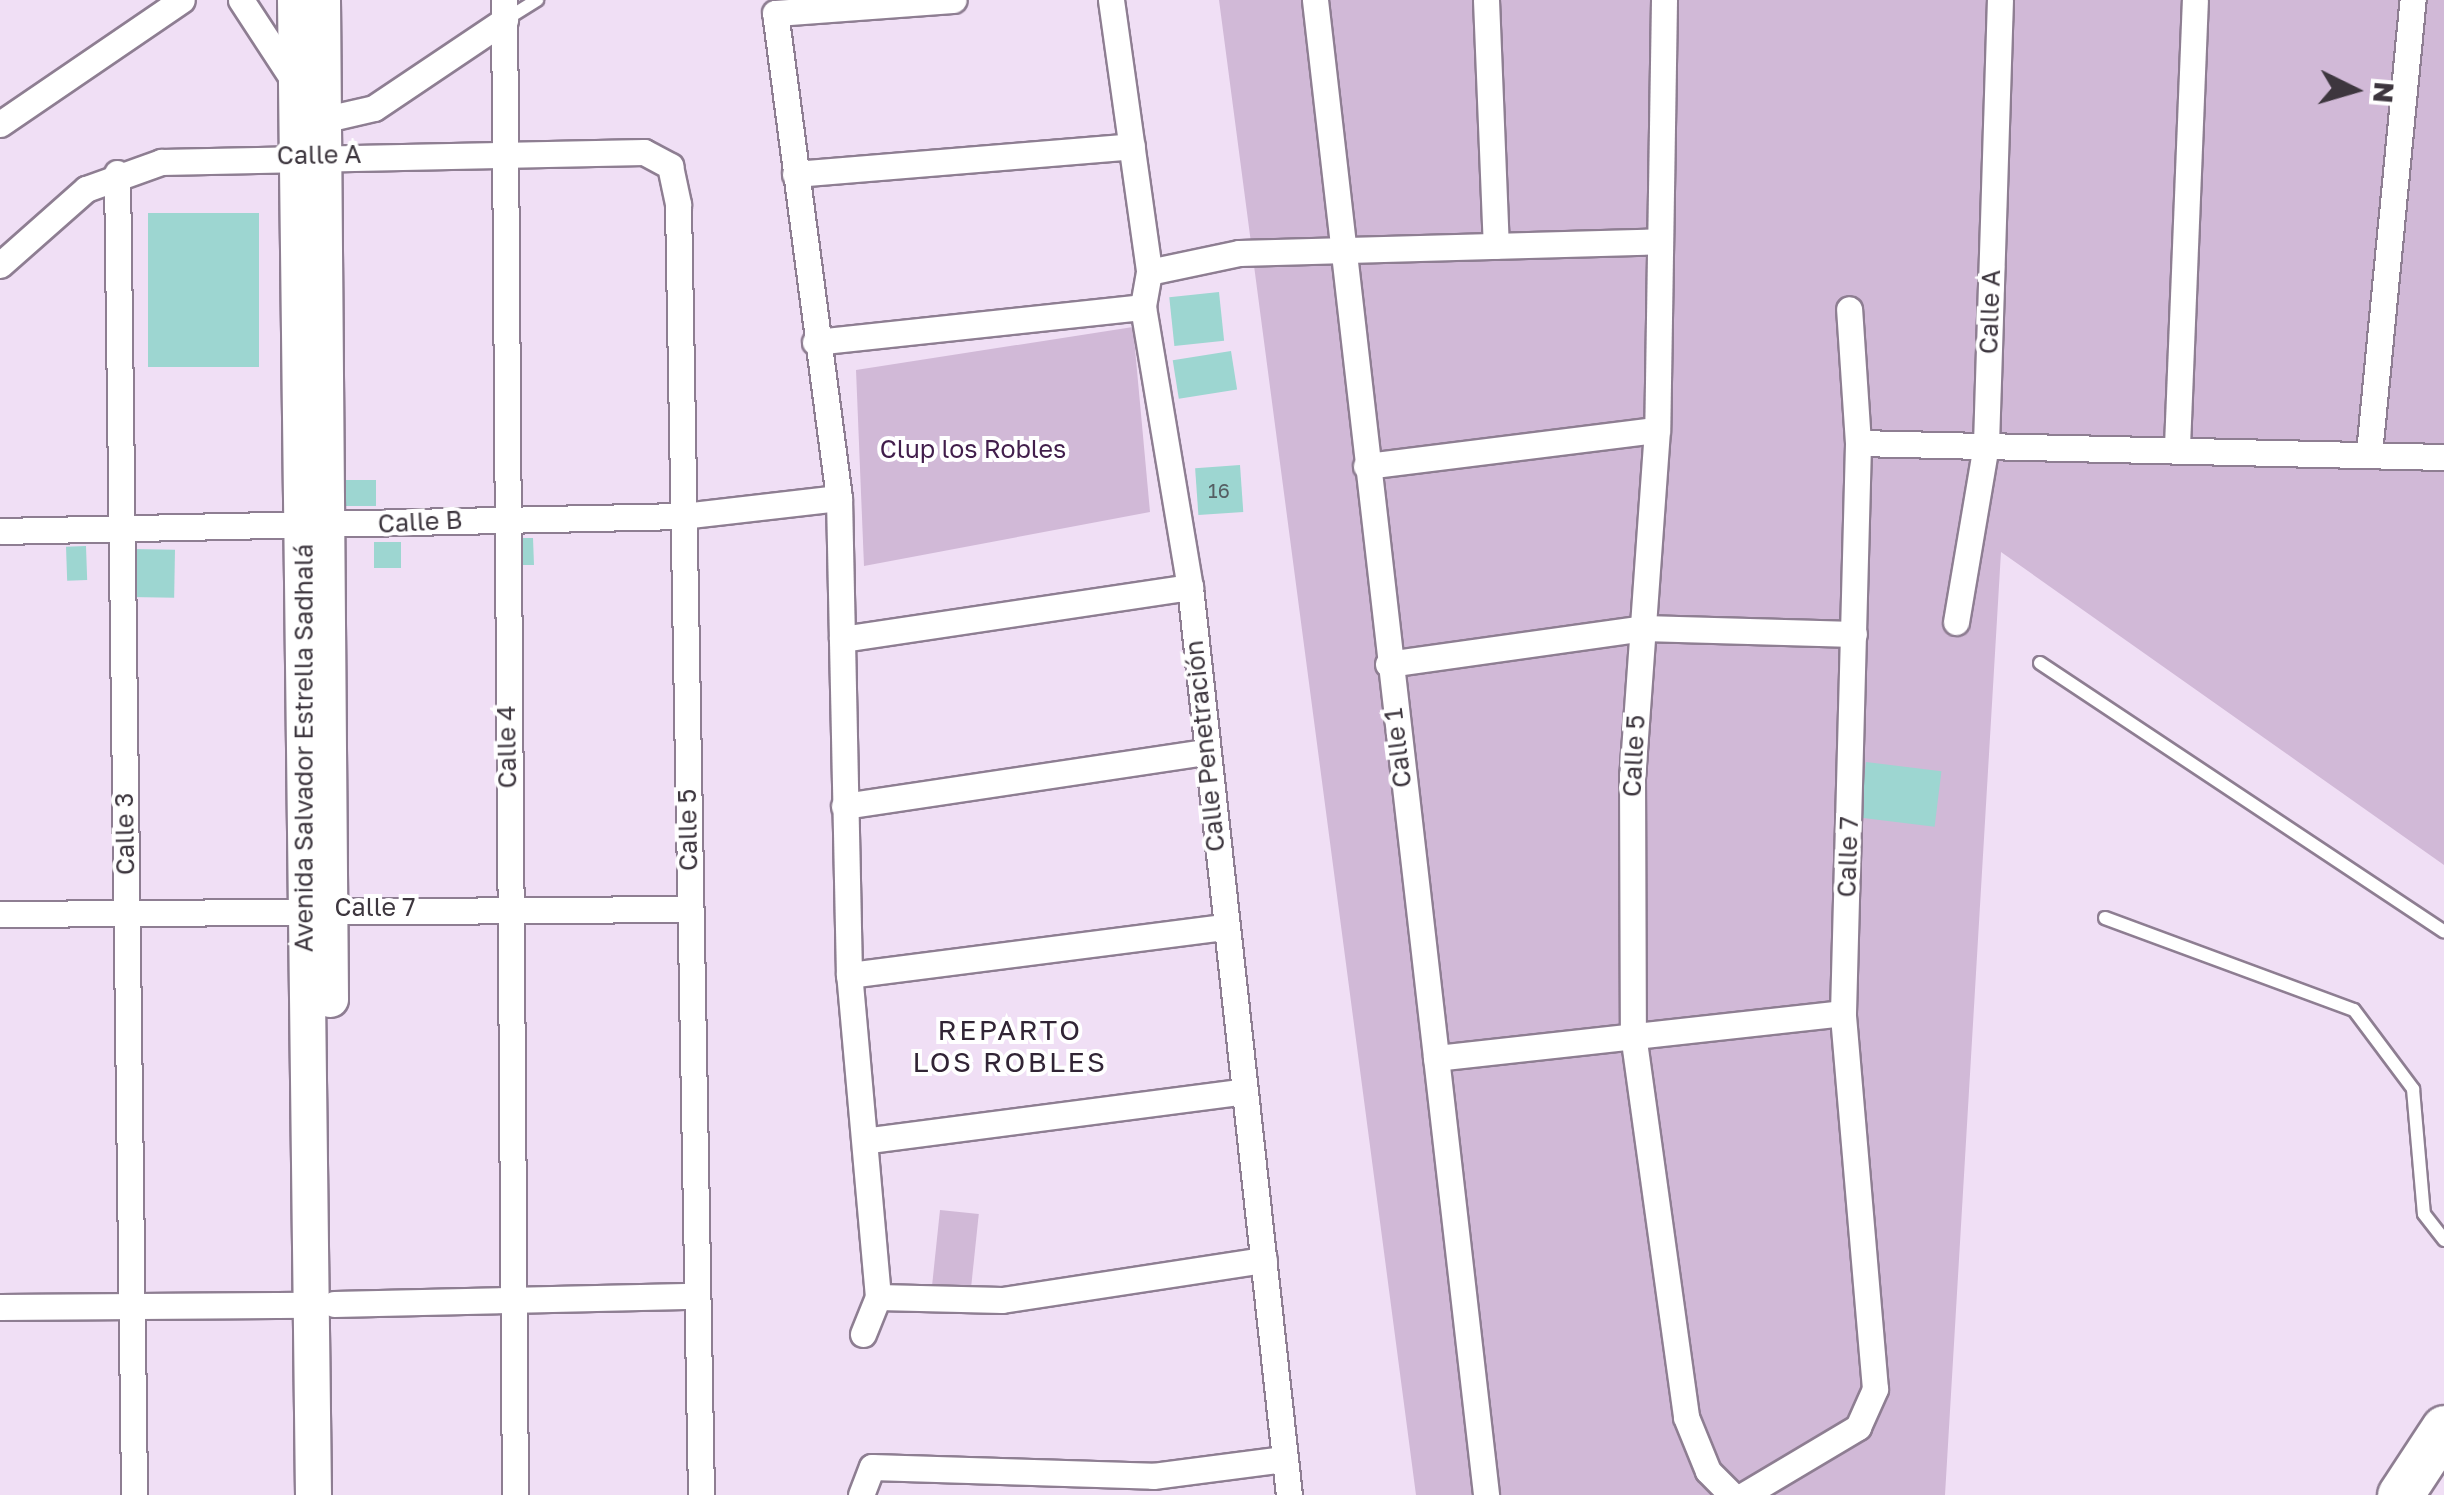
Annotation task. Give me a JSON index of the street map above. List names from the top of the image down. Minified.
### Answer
{"streets":{"main road":["Avenida Salvador Estrella Sadhalá"],"street":["Calle A","Calle B","Calle Penetración","Calle 4","Calle 1","Calle 5","Calle 3","Calle 7"]},"crossings":[["Calle A","Calle 4"],["Calle A","Avenida Salvador Estrella Sadhalá"],["Calle A","Calle 5"],["Calle A","Calle 3"],["Calle B","Calle 4"],["Calle B","Avenida Salvador Estrella Sadhalá"],["Calle B","Calle 5"],["Calle B","Calle 3"],["Calle 4","Calle 7"],["Avenida Salvador Estrella Sadhalá","Calle 7"],["Calle 5","Calle 7"],["Calle 3","Calle 7"]],"districts":["REPARTO LOS ROBLES"],"parks":["Clup los Robles"],"house_numbers":["16"],"north":"right"}
